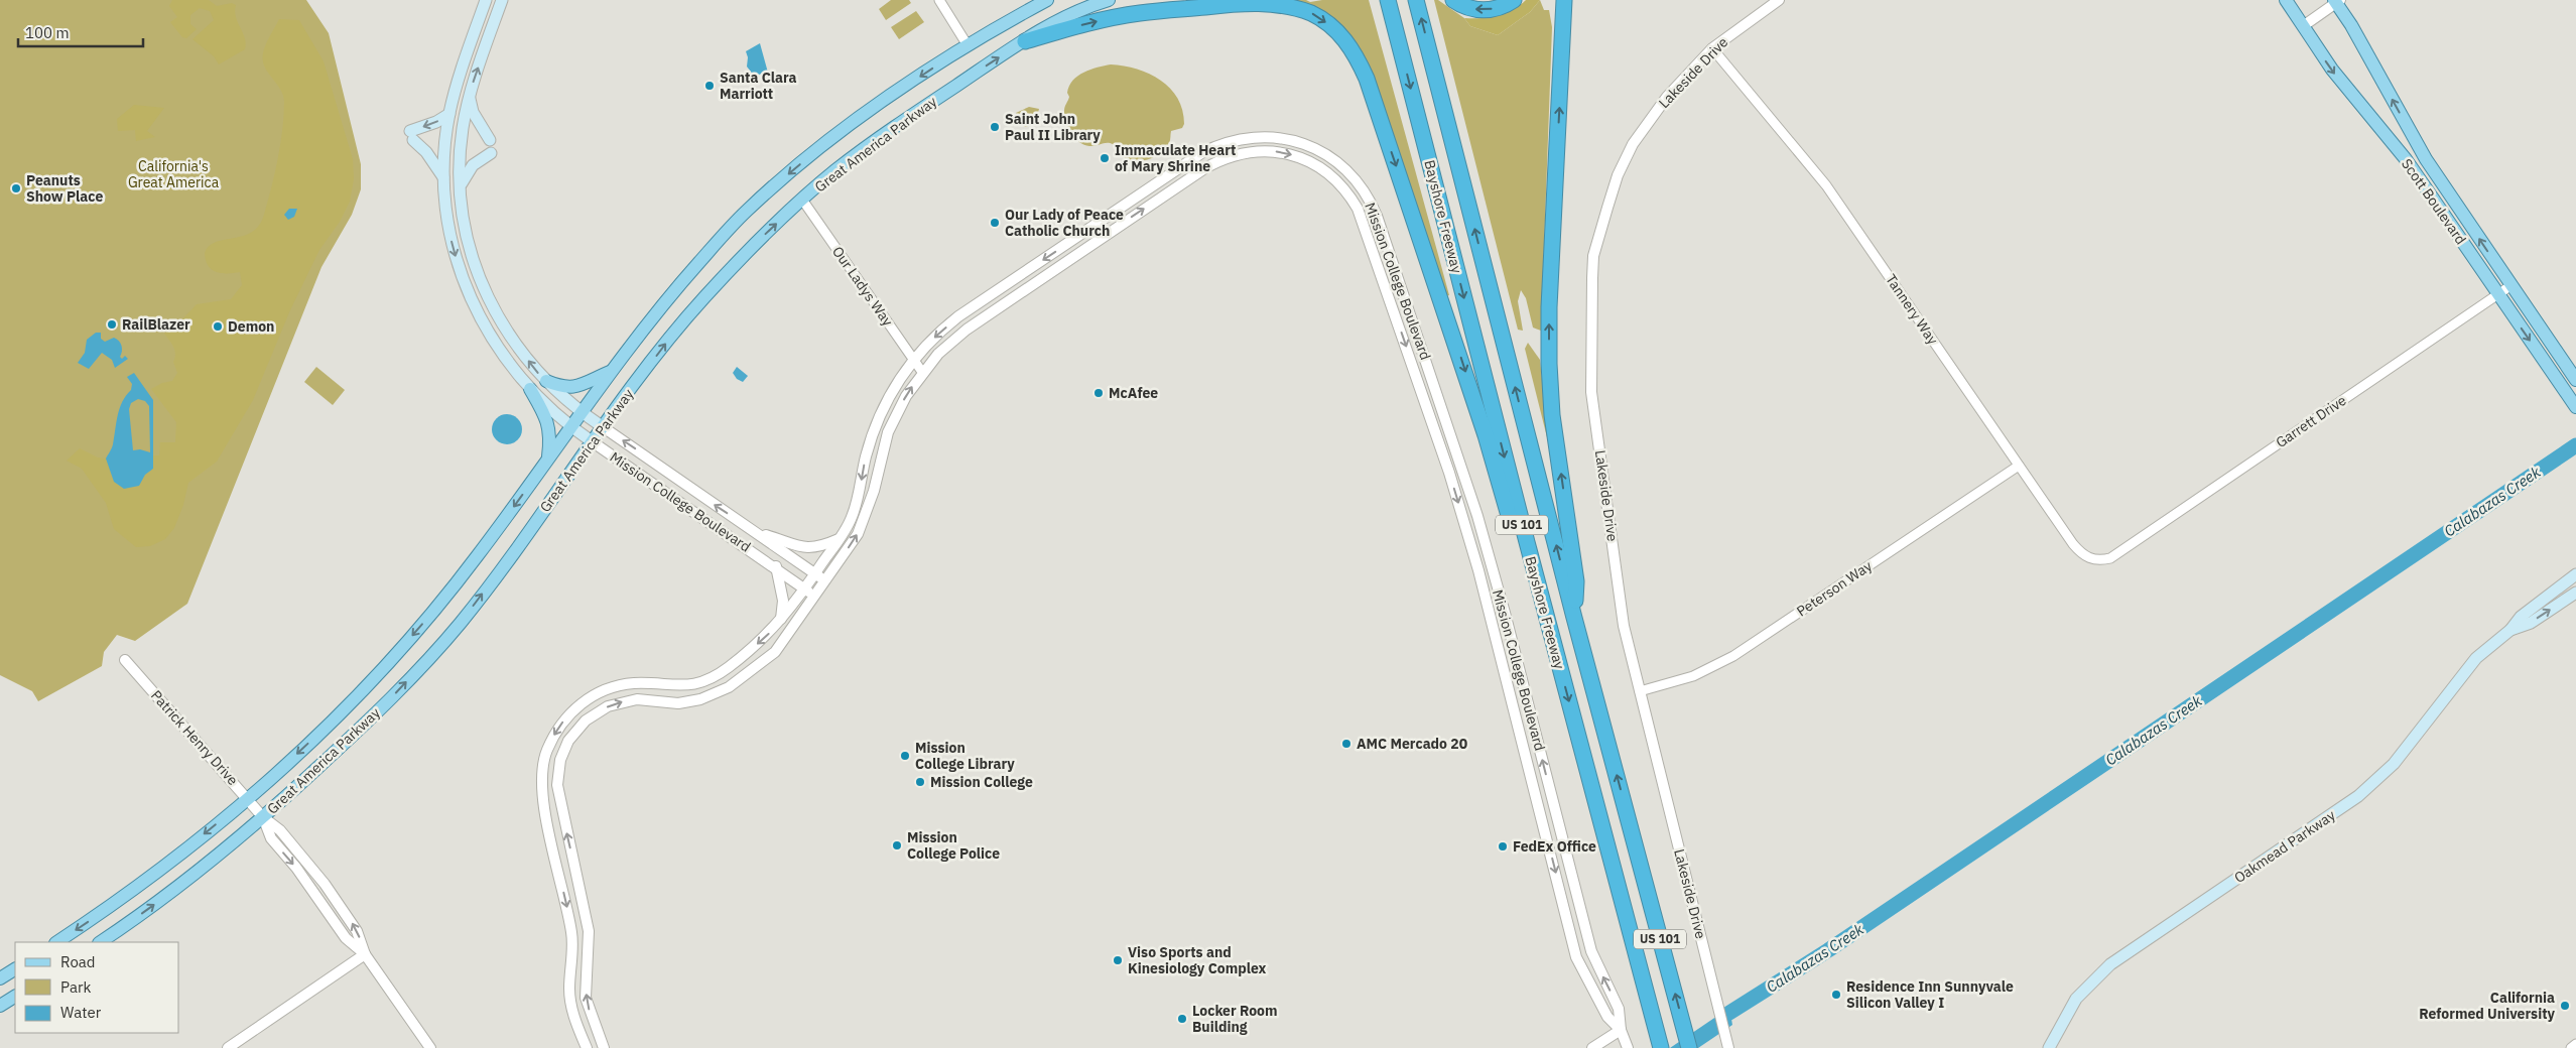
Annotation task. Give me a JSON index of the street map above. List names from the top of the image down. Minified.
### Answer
{"streets":{"highway":["Bayshore Freeway","US 101"],"main road":["Great America Parkway","Scott Boulevard","Mission College Boulevard","Oakmead Parkway"],"street":["Lakeside Drive","Our Ladys Way","Tannery Way","Garrett Drive","Peterson Way","Patrick Henry Drive"]},"crossings":[["Lakeside Drive","Tannery Way"],["Lakeside Drive","Peterson Way"],["Great America Parkway","Mission College Boulevard"],["Great America Parkway","Our Ladys Way"],["Great America Parkway","Patrick Henry Drive"],["Scott Boulevard","Garrett Drive"],["Mission College Boulevard","Our Ladys Way"],["Tannery Way","Garrett Drive"],["Tannery Way","Peterson Way"]],"water":["Calabazas Creek"],"parks":["California's Great America"],"places":["Santa Clara Marriott","Saint John Paul II Library","Immaculate Heart of Mary Shrine","Peanuts Show Place","Our Lady of Peace Catholic Church","RailBlazer","Demon","McAfee","AMC Mercado 20","Mission College Library","Mission College","Mission College Police","FedEx Office","Viso Sports and Kinesiology Complex","Residence Inn Sunnyvale Silicon Valley I","California Reformed University","Locker Room Building"],"legend":["Road","Park","Water"],"scale_bar":"100 m"}
